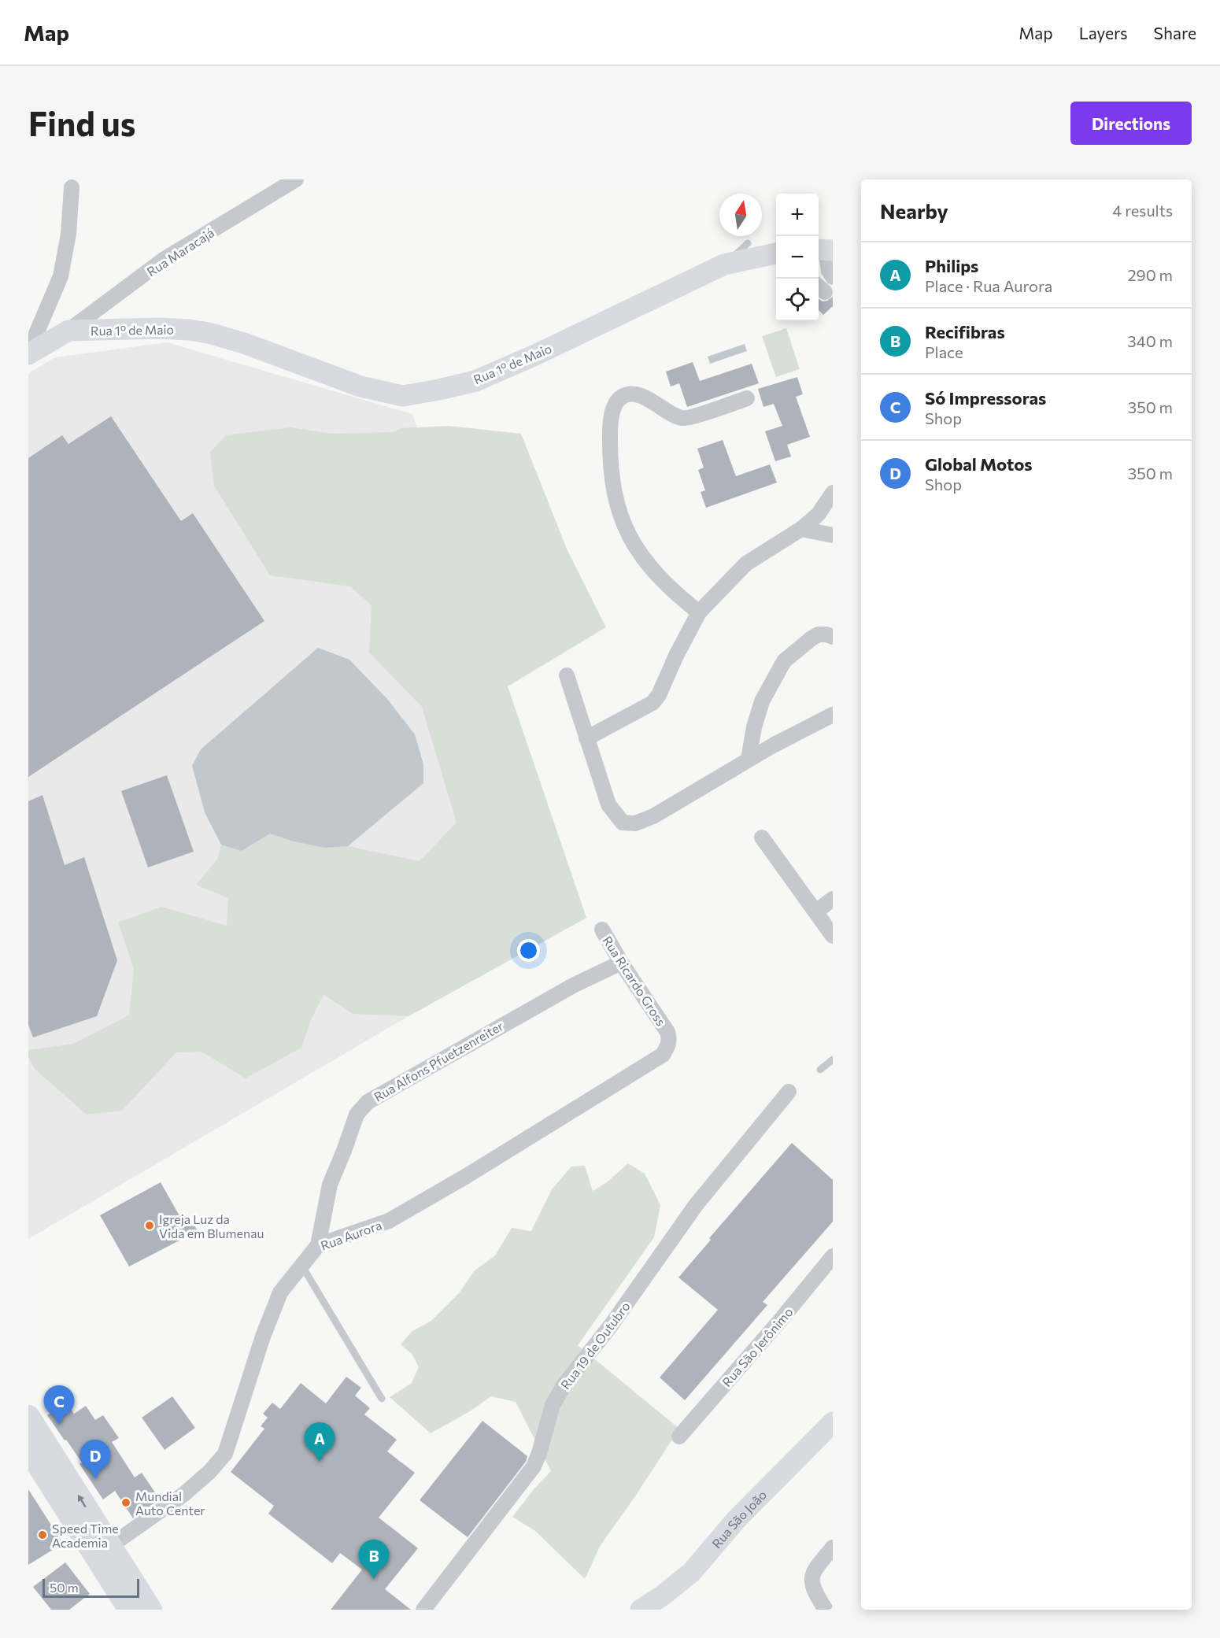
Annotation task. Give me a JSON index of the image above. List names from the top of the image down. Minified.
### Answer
{"streets":{"street":["Rua Maracajá","Rua 1º de Maio","Rua Ricardo Gross","Rua Alfons Pfuetzenreiter","Rua Aurora","Rua 19 de Outubro","Rua São Jerônimo","Rua São João"]},"crossings":[["Rua Maracajá","Rua 1º de Maio"],["Rua Ricardo Gross","Rua Alfons Pfuetzenreiter"],["Rua Ricardo Gross","Rua Aurora"],["Rua Alfons Pfuetzenreiter","Rua Aurora"]],"places":["Igreja Luz da Vida em Blumenau","Mundial Auto Center","Speed Time Academia"],"scale_bar":"50 m","north":"top","page":{"header":"Map","nav":["Map","Layers","Share"],"buttons":"Directions","title":"Find us","heading":["Nearby","4 results"],"map_buttons":["+","−"],"list":[{"mark":"A","name":"Philips","note":"Place · Rua Aurora","value":"290 m"},{"mark":"B","name":"Recifibras","note":"Place","value":"340 m"},{"mark":"C","name":"Só Impressoras","note":"Shop","value":"350 m"},{"mark":"D","name":"Global Motos","note":"Shop","value":"350 m"}],"pins":["C","A","D","B"],"scale":"50 m"}}
